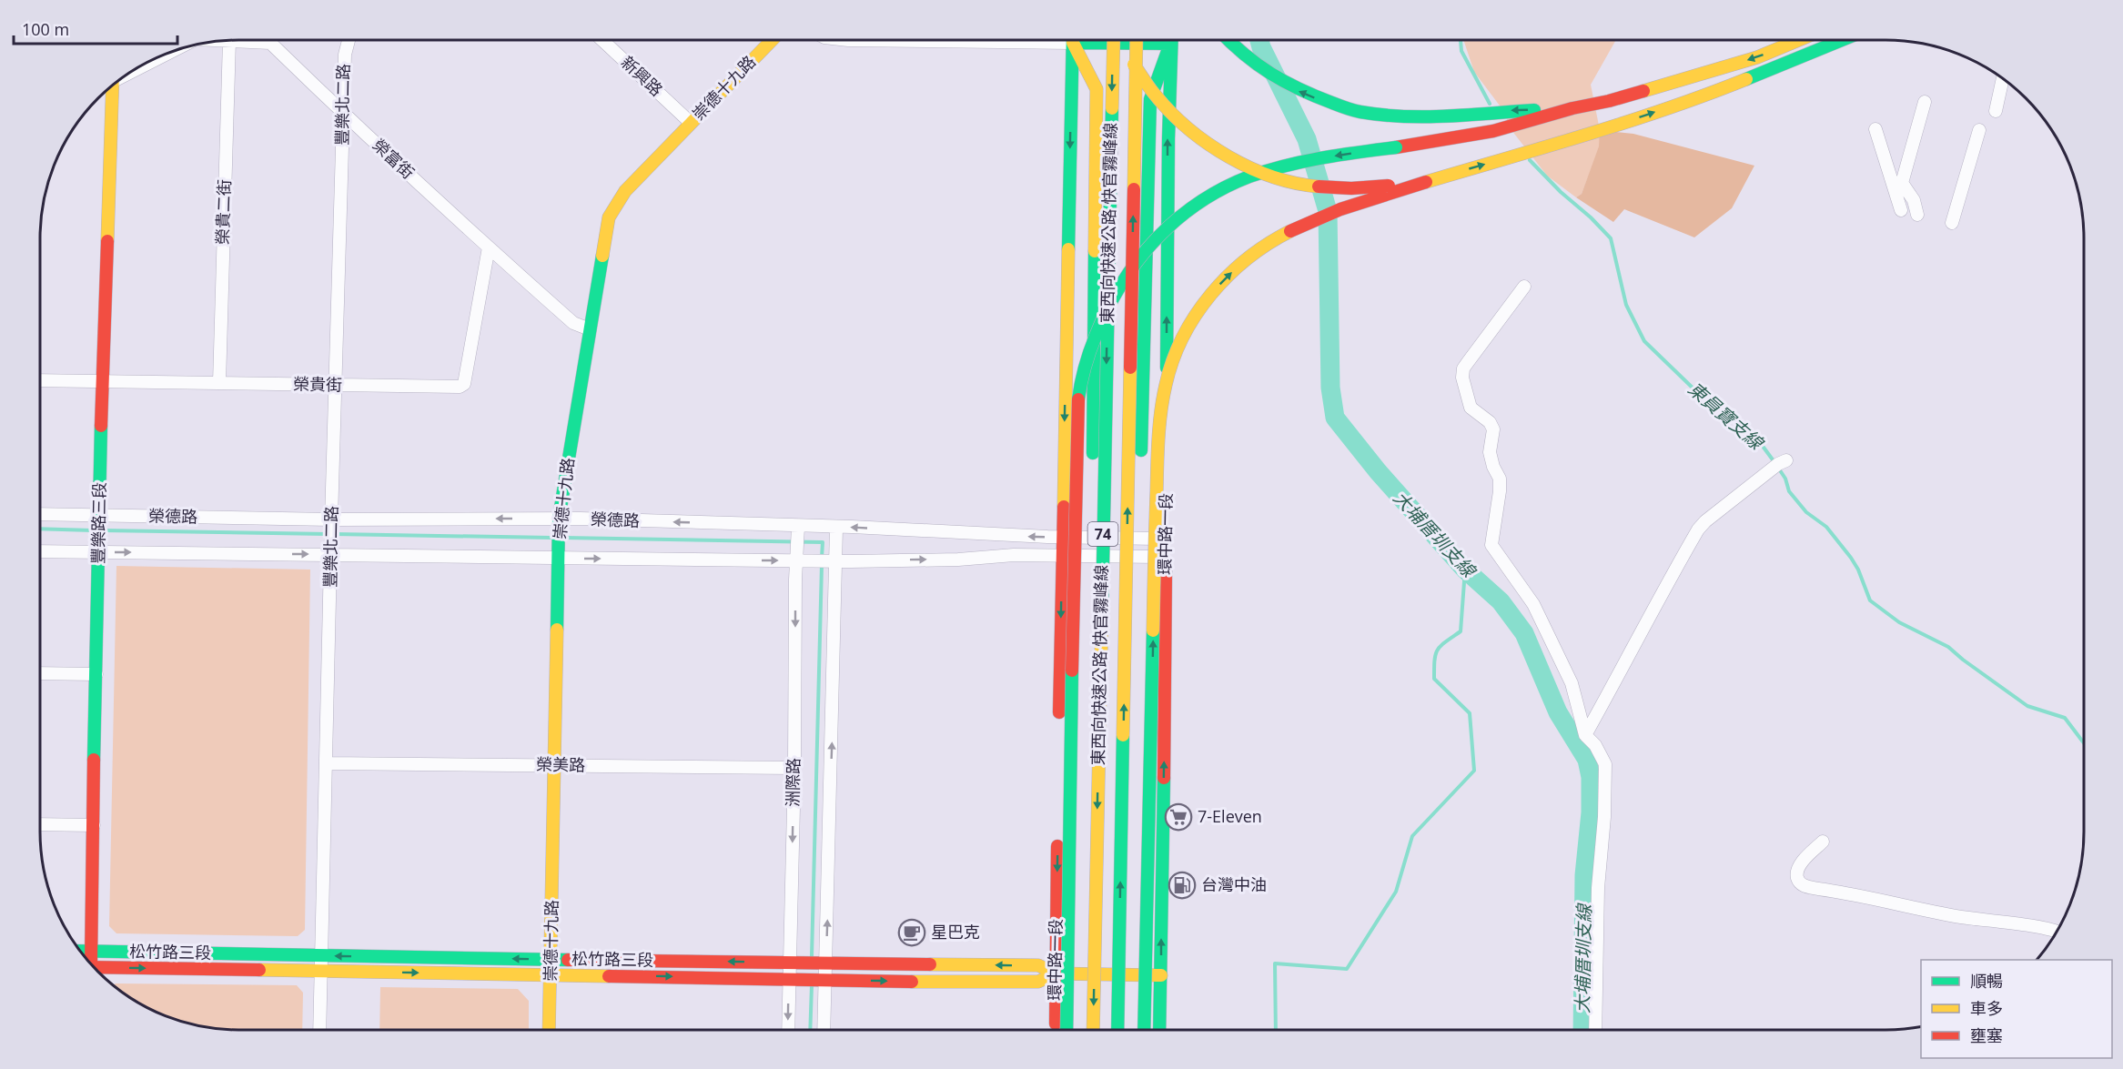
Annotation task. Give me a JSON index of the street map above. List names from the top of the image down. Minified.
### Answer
{"streets":{"main road":["崇德十九路","東西向快速公路 快官霧峰線","豐樂路三段","74","環中路一段","松竹路三段"],"street":["新興路","豐樂北二路","榮富街","榮貴二街","榮貴街","榮德路","榮美路","洲際路"]},"crossings":[["新興路","崇德十九路"],["崇德十九路","榮富街"],["崇德十九路","榮德路"],["崇德十九路","榮美路"],["崇德十九路","松竹路三段"],["豐樂北二路","榮富街"],["豐樂北二路","榮貴街"],["豐樂北二路","榮德路"],["豐樂北二路","榮美路"],["豐樂北二路","松竹路三段"],["榮富街","榮貴二街"],["榮富街","榮貴街"],["榮貴二街","榮貴街"],["榮貴街","豐樂路三段"],["榮德路","豐樂路三段"],["榮德路","環中路一段"],["榮德路","洲際路"],["豐樂路三段","松竹路三段"],["74","環中路一段"],["環中路一段","松竹路三段"],["榮美路","洲際路"],["洲際路","松竹路三段"]],"water":["東員寶支線","大埔厝圳支線"],"places":{"supermarket":["7-Eleven"],"fuel station":["台灣中油"],"cafe":["星巴克"]},"legend":["順暢","車多","壅塞"],"scale_bar":"100 m"}
